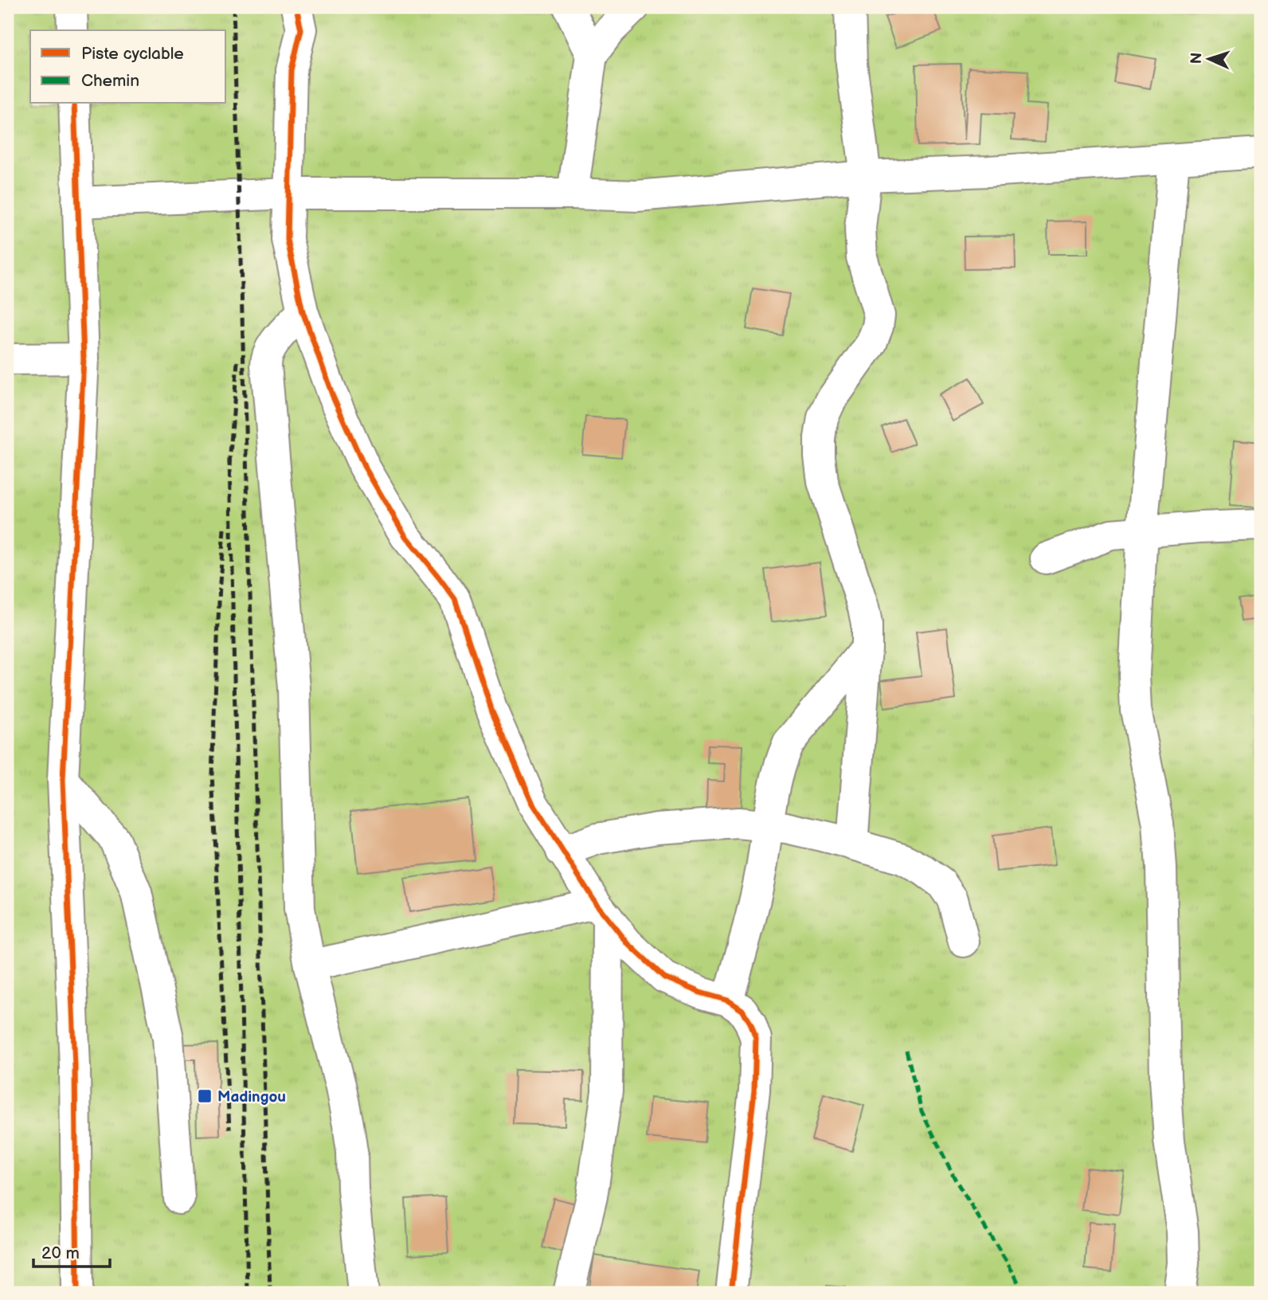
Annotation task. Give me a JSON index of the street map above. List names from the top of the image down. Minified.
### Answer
{"places":{"transit":["Madingou"]},"legend":["Piste cyclable","Chemin"],"scale_bar":"20 m","north":"left"}
